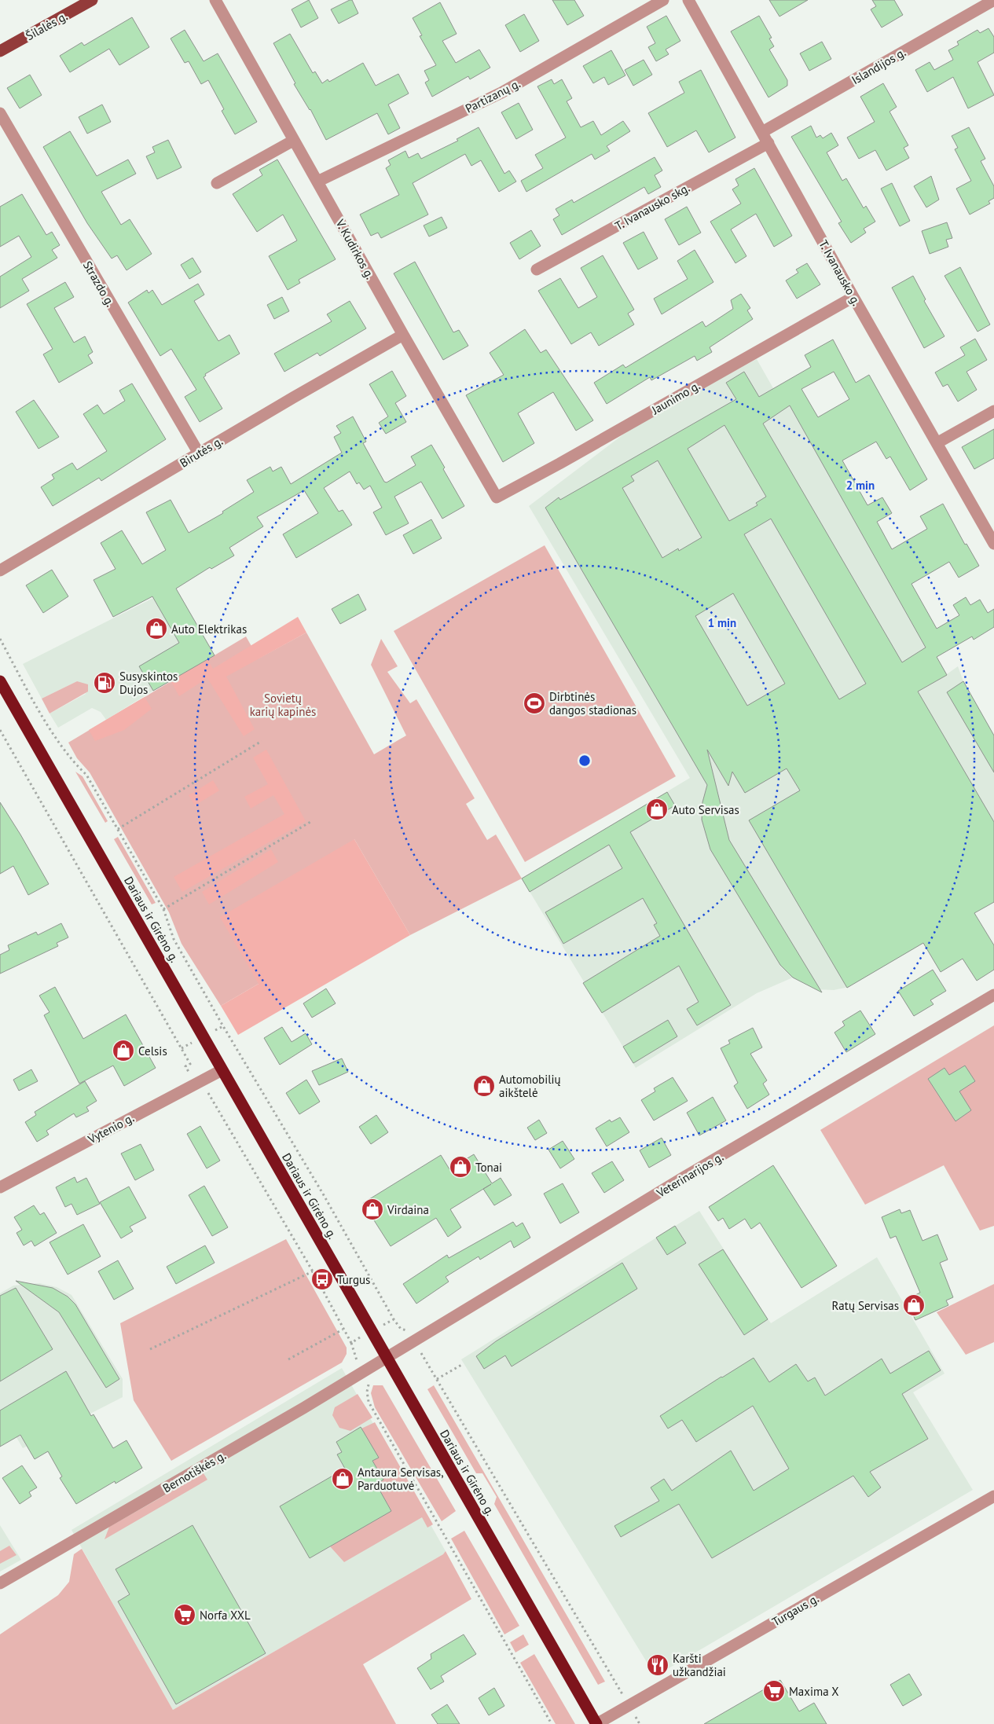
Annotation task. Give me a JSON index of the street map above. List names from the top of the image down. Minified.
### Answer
{"streets":{"highway":["Dariaus ir Girėno g."],"main road":["Šilalės g."],"street":["Islandijos g.","Partizanų g.","T. Ivanausko skg.","V. Kudirkos g.","T. Ivanausko g.","Strazdo g.","Jaunimo g.","Birutės g.","Vytenio g.","Veterinarijos g.","Bernotiškės g.","Turgaus g."]},"crossings":[["Islandijos g.","T. Ivanausko g."],["Partizanų g.","V. Kudirkos g."],["T. Ivanausko skg.","T. Ivanausko g."],["V. Kudirkos g.","Jaunimo g."],["V. Kudirkos g.","Birutės g."],["T. Ivanausko g.","Jaunimo g."],["Strazdo g.","Birutės g."],["Dariaus ir Girėno g.","Vytenio g."],["Dariaus ir Girėno g.","Veterinarijos g."],["Dariaus ir Girėno g.","Bernotiškės g."],["Dariaus ir Girėno g.","Turgaus g."],["Veterinarijos g.","Bernotiškės g."]],"parks":["Sovietų karių kapinės"],"places":{"shop":["Auto Elektrikas","Auto Servisas","Celsis","Automobilių aikštelė","Tonai","Virdaina","Ratų Servisas","Antaura Servisas, Parduotuvė"],"fuel station":["Susyskintos Dujos"],"sports":["Dirbtinės dangos stadionas"],"bus stop":["Turgus"],"supermarket":["Norfa XXL","Maxima X"],"restaurant":["Karšti užkandžiai"]},"rings":["2 min","1 min"]}
